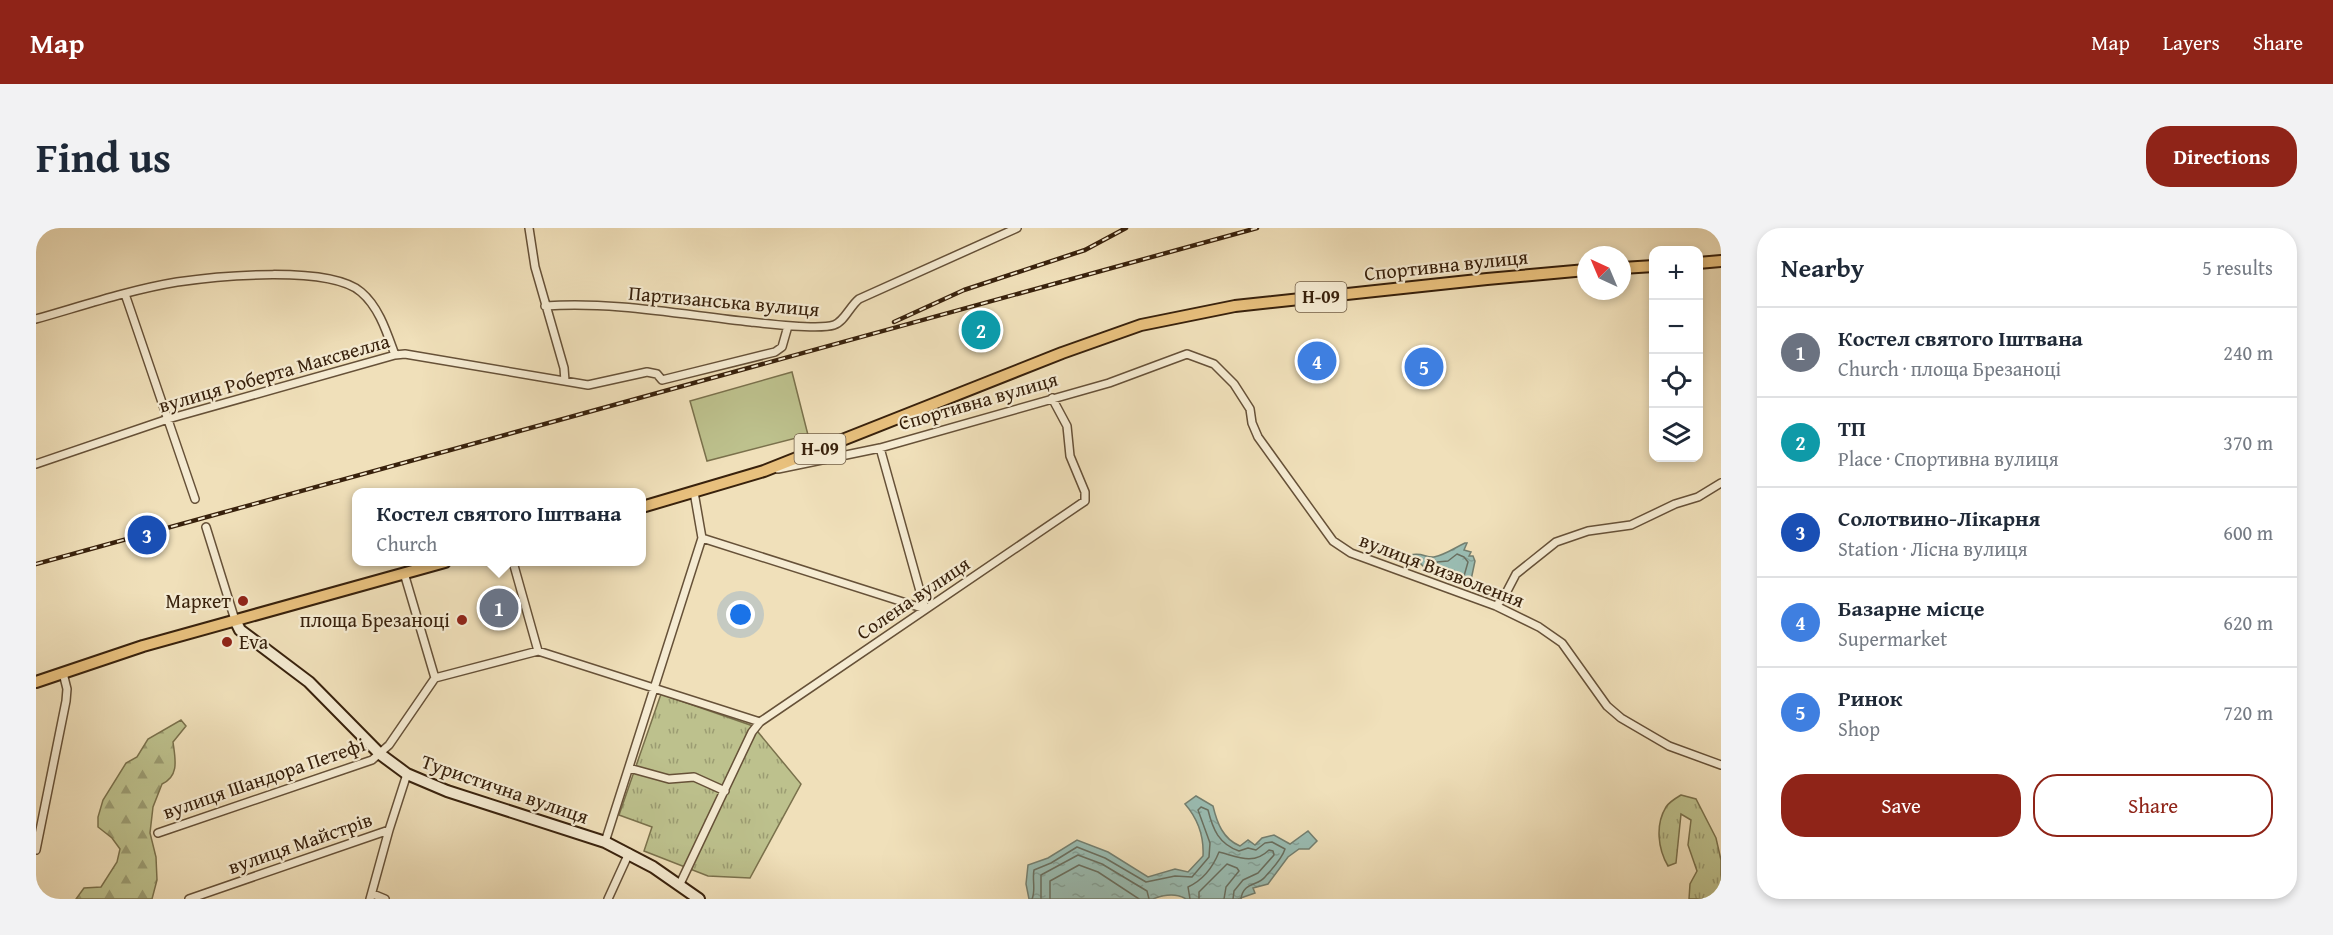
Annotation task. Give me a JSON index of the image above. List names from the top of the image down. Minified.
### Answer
{"streets":{"main road":["Спортивна вулиця","Н-09"],"street":["Партизанська вулиця","вулиця Роберта Максвелла","вулиця Визволення","Солена вулиця","вулиця Шандора Петефі","Туристична вулиця","вулиця Майстрів"]},"crossings":[["Спортивна вулиця","вулиця Визволення"],["Спортивна вулиця","Солена вулиця"],["Партизанська вулиця","вулиця Роберта Максвелла"],["вулиця Шандора Петефі","Туристична вулиця"]],"places":["Маркет","площа Брезаноці","Eva"],"north":"top left","page":{"header":"Map","nav":["Map","Layers","Share"],"title":"Find us","buttons":["Directions",["Save","Share"]],"heading":["Nearby","5 results"],"map_buttons":["+","−"],"list":[{"mark":"1","name":"Костел святого Іштвана","note":"Church · площа Брезаноці","value":"240 m"},{"mark":"2","name":"ТП","note":"Place · Спортивна вулиця","value":"370 m"},{"mark":"3","name":"Солотвино-Лікарня","note":"Station · Лісна вулиця","value":"600 m"},{"mark":"4","name":"Базарне місце","note":"Supermarket","value":"620 m"},{"mark":"5","name":"Ринок","note":"Shop","value":"720 m"}],"pins":["2","4","5","3","1"],"popup":["Костел святого Іштвана","Church"]}}
